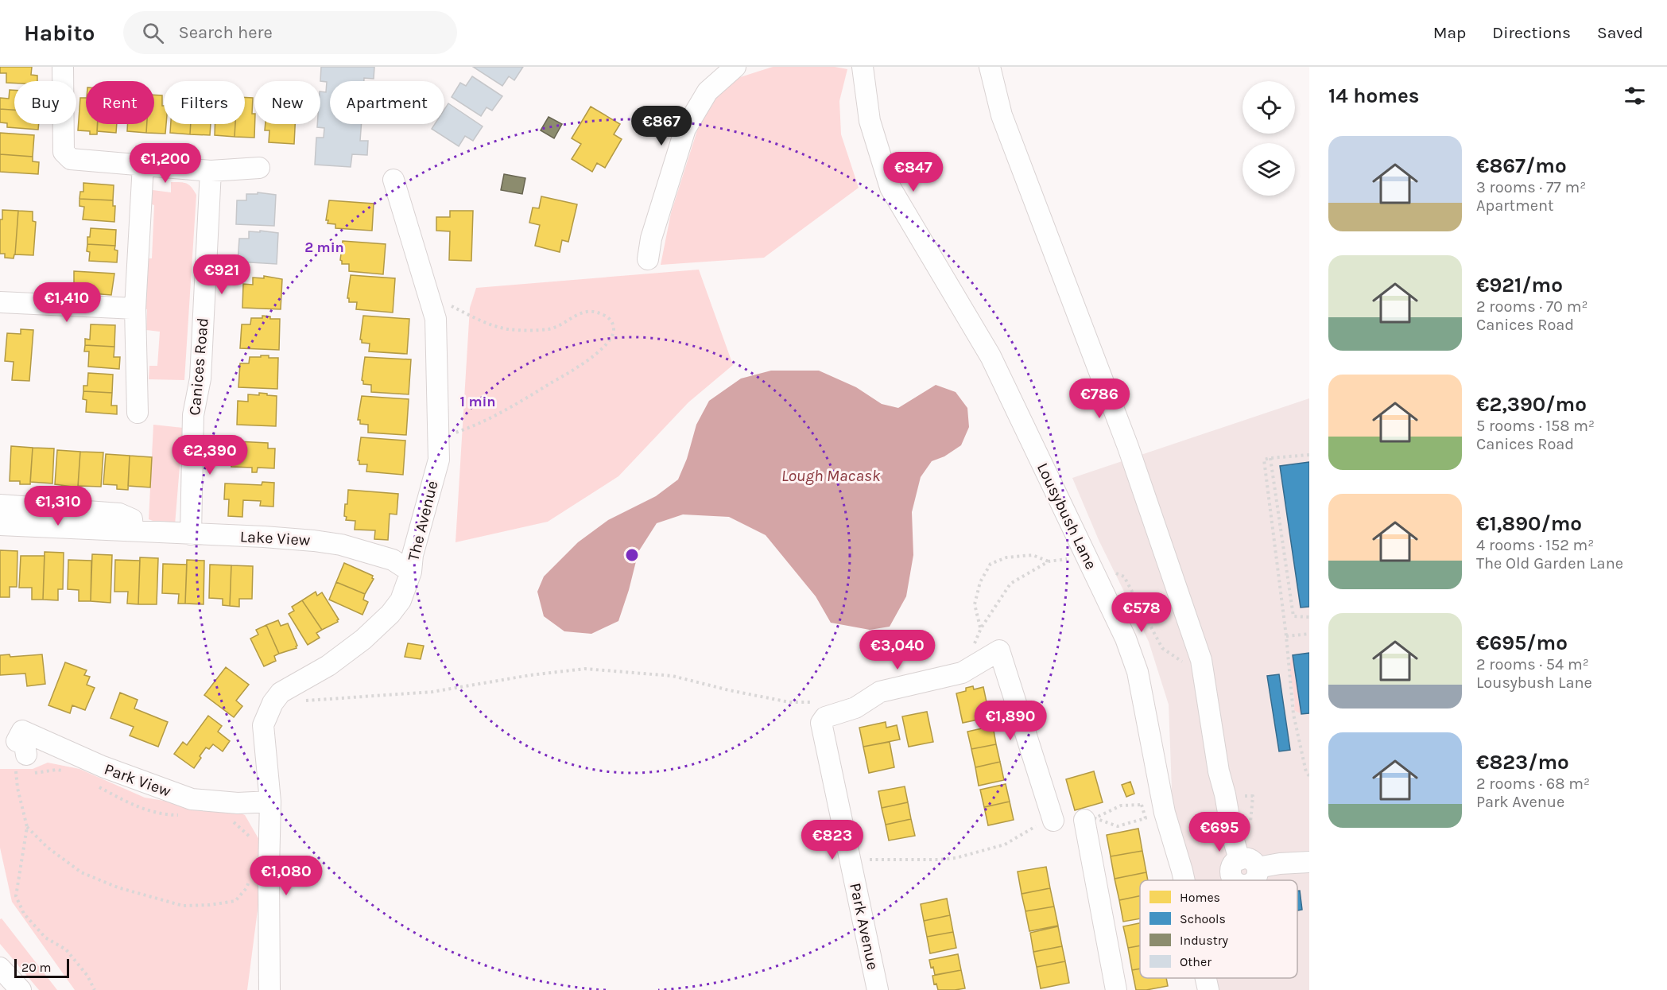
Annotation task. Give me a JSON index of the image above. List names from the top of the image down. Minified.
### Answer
{"streets":{"street":["Canices Road","Lousybush Lane","The Avenue","Lake View","Park View","Park Avenue"]},"crossings":[["Canices Road","Lake View"],["The Avenue","Lake View"],["The Avenue","Park View"]],"water":["Lough Macask"],"legend":["Homes","Schools","Industry","Other"],"scale_bar":"20 m","page":{"header":"Habito","search":"Search here","nav":["Map","Directions","Saved"],"heading":"14 homes","chip":["Buy","Rent","Filters","New","Apartment"],"price":["€867","€1,200","€847","€921","€1,410","€786","€2,390","€1,310","€578","€3,040","€1,890","€695","€823","€1,080"],"list":[{"name":"€867/mo","note":"3 rooms · 77 m² · Apartment"},{"name":"€921/mo","note":"2 rooms · 70 m² · Canices Road"},{"name":"€2,390/mo","note":"5 rooms · 158 m² · Canices Road"},{"name":"€1,890/mo","note":"4 rooms · 152 m² · The Old Garden Lane"},{"name":"€695/mo","note":"2 rooms · 54 m² · Lousybush Lane"},{"name":"€823/mo","note":"2 rooms · 68 m² · Park Avenue"}],"scale":"20 m"},"rings":["2 min","1 min"]}
